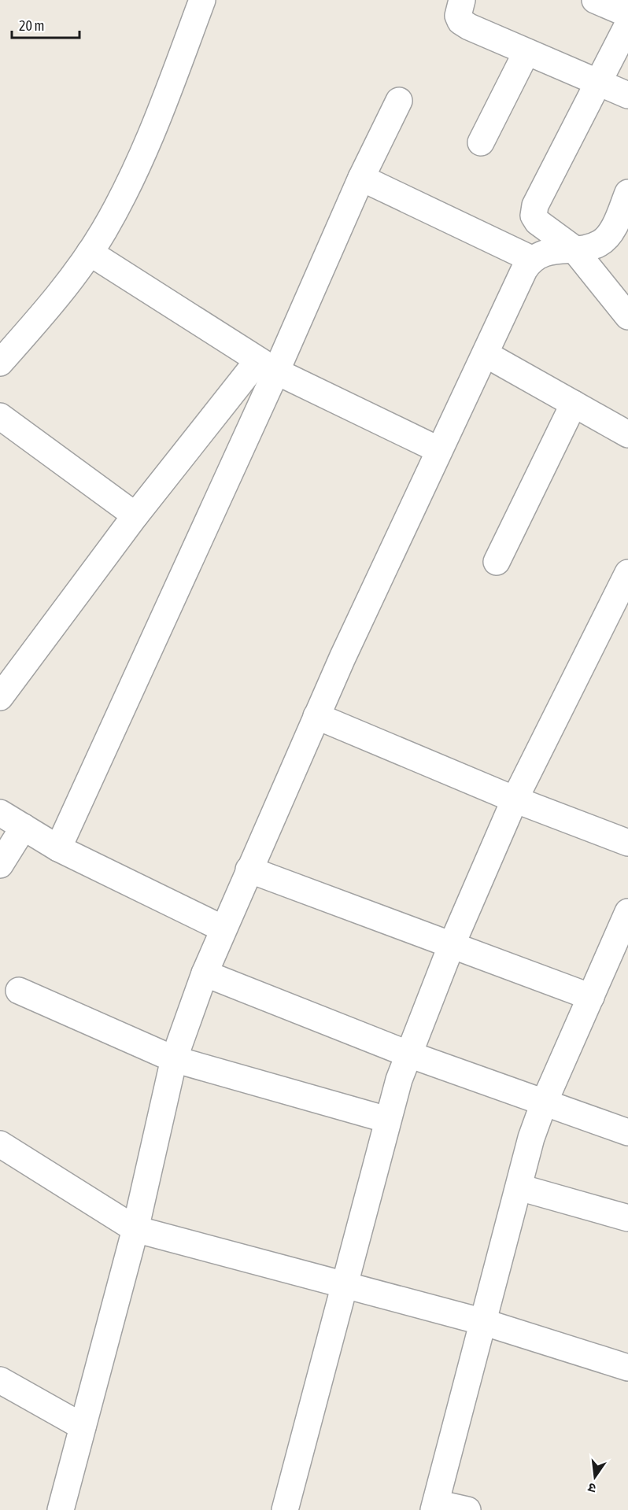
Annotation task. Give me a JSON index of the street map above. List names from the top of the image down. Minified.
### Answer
{"scale_bar":"20 m","north":"bottom"}
